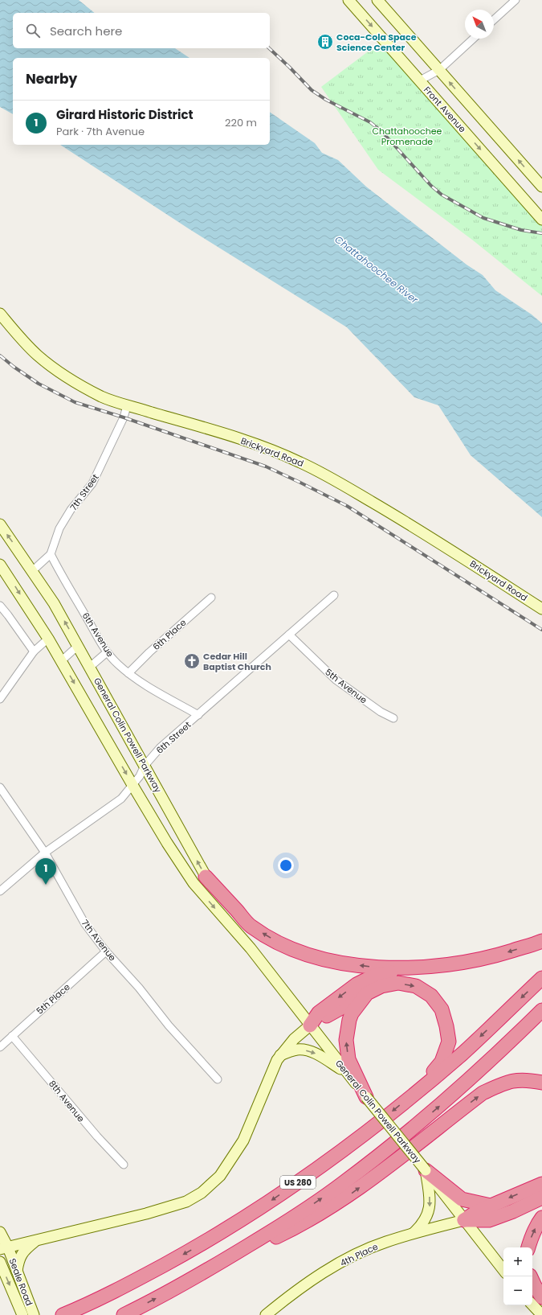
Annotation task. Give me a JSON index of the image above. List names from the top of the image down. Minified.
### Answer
{"streets":{"highway":["US 280"],"street":["Front Avenue","Brickyard Road","7th Street","6th Avenue","6th Place","5th Avenue","General Colin Powell Parkway","6th Street","7th Avenue","5th Place","8th Avenue","4th Place","Seale Road"]},"crossings":[["Brickyard Road","7th Street"],["7th Street","6th Avenue"],["6th Avenue","6th Place"],["6th Avenue","6th Street"],["5th Avenue","6th Street"],["General Colin Powell Parkway","6th Street"],["General Colin Powell Parkway","4th Place"],["6th Street","7th Avenue"],["7th Avenue","5th Place"],["5th Place","8th Avenue"]],"water":["Chattahoochee River"],"parks":["Chattahoochee Promenade"],"places":{"building":["Coca-Cola Space Science Center"],"church":["Cedar Hill Baptist Church"]},"north":"top left","page":{"search":"Search here","heading":"Nearby","list":[{"mark":"1","name":"Girard Historic District","note":"Park · 7th Avenue","value":"220 m"}],"pins":"1","map_buttons":["+","−"]}}
